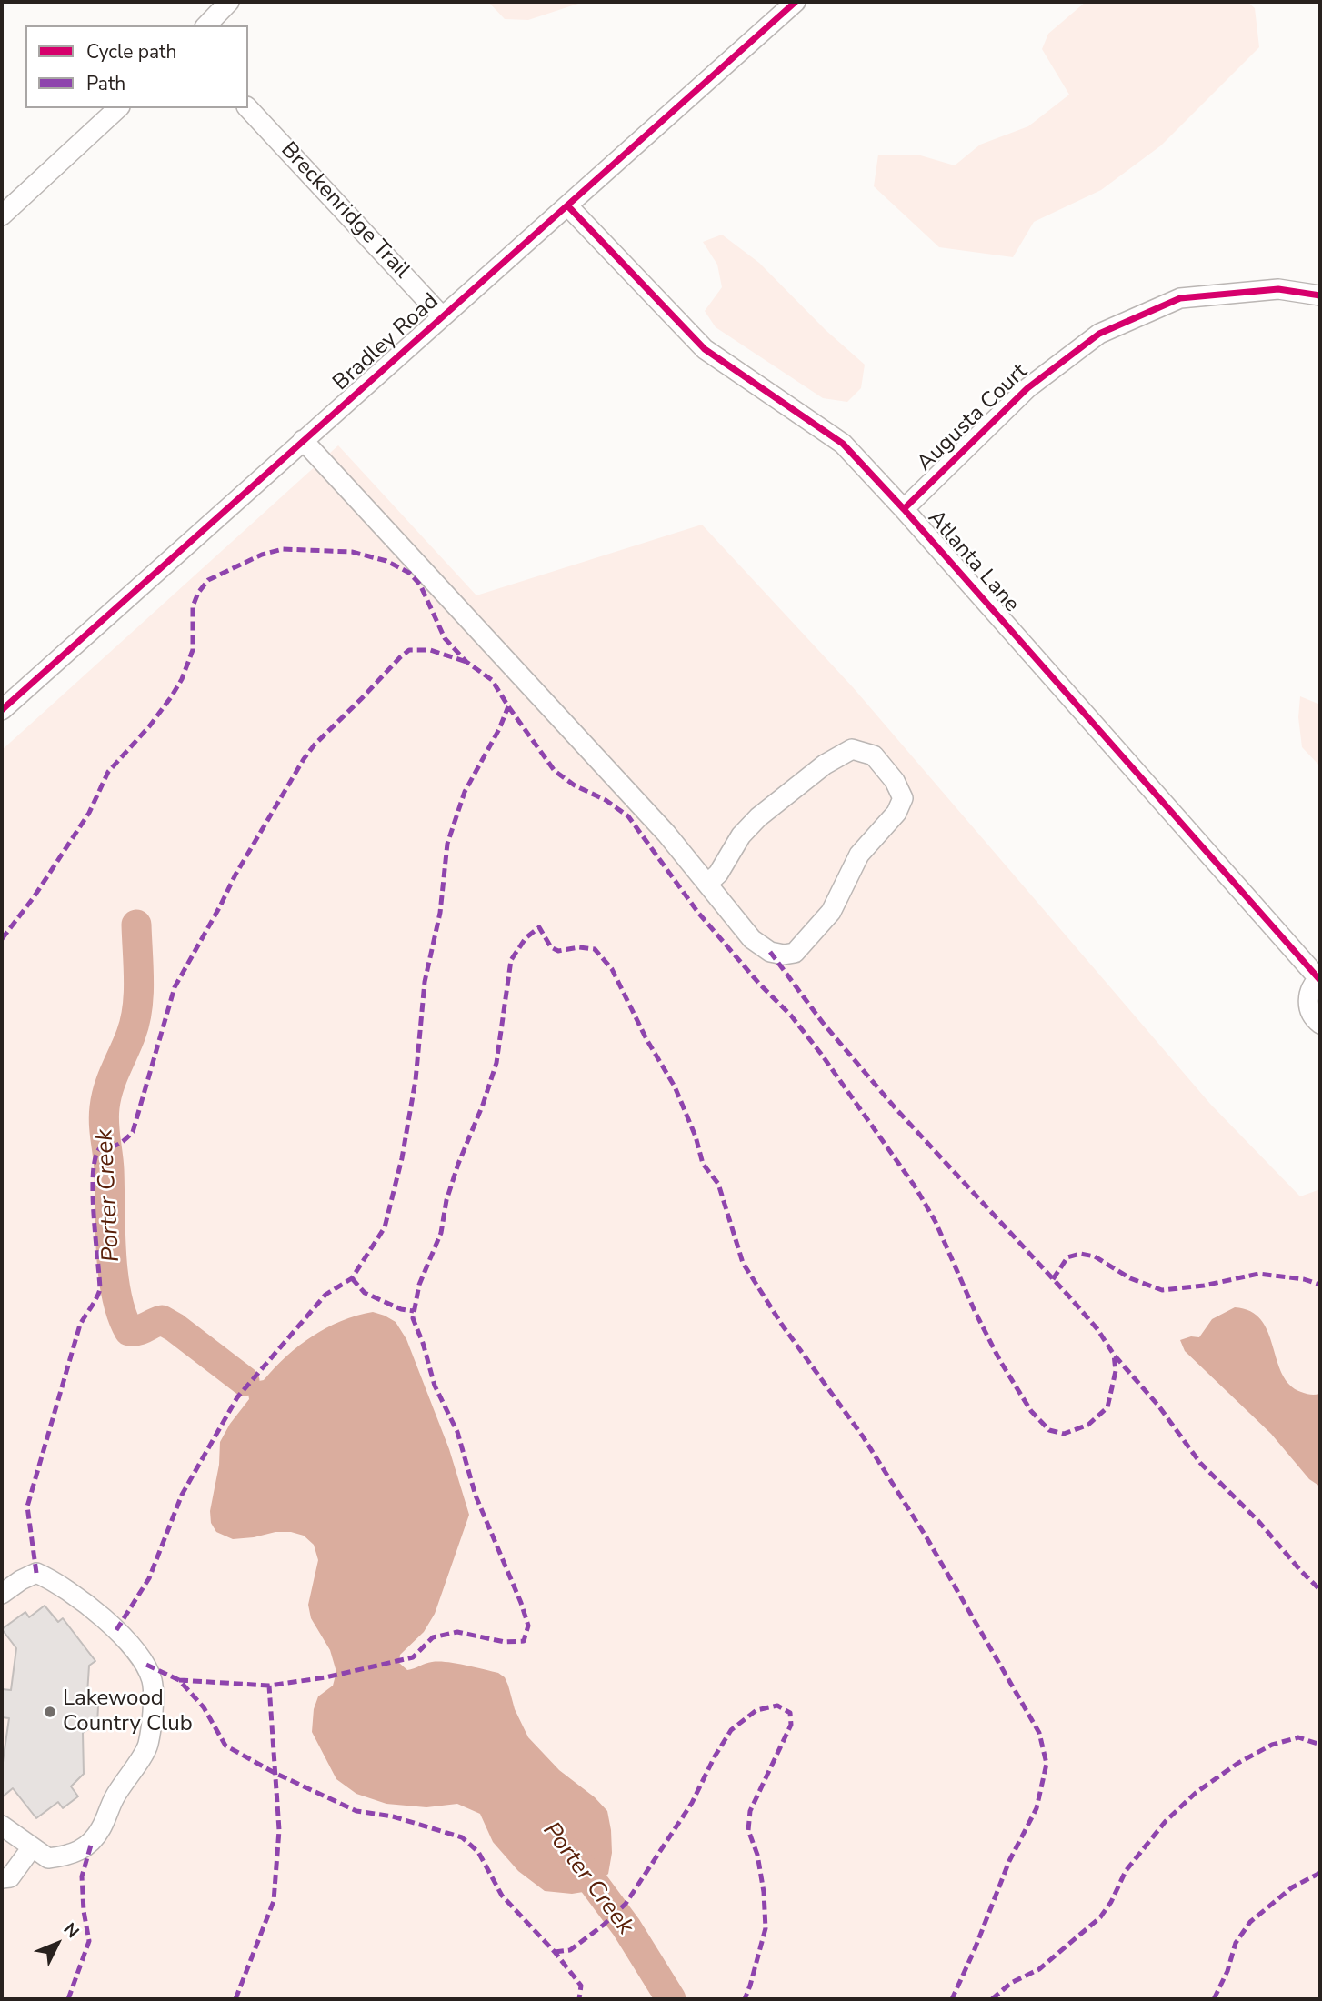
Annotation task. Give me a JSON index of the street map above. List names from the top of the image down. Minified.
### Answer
{"streets":{"street":["Breckenridge Trail","Bradley Road","Augusta Court","Atlanta Lane"]},"crossings":[["Breckenridge Trail","Bradley Road"],["Bradley Road","Atlanta Lane"],["Augusta Court","Atlanta Lane"]],"water":["Porter Creek"],"places":["Lakewood Country Club"],"legend":["Cycle path","Path"],"north":"top right"}
